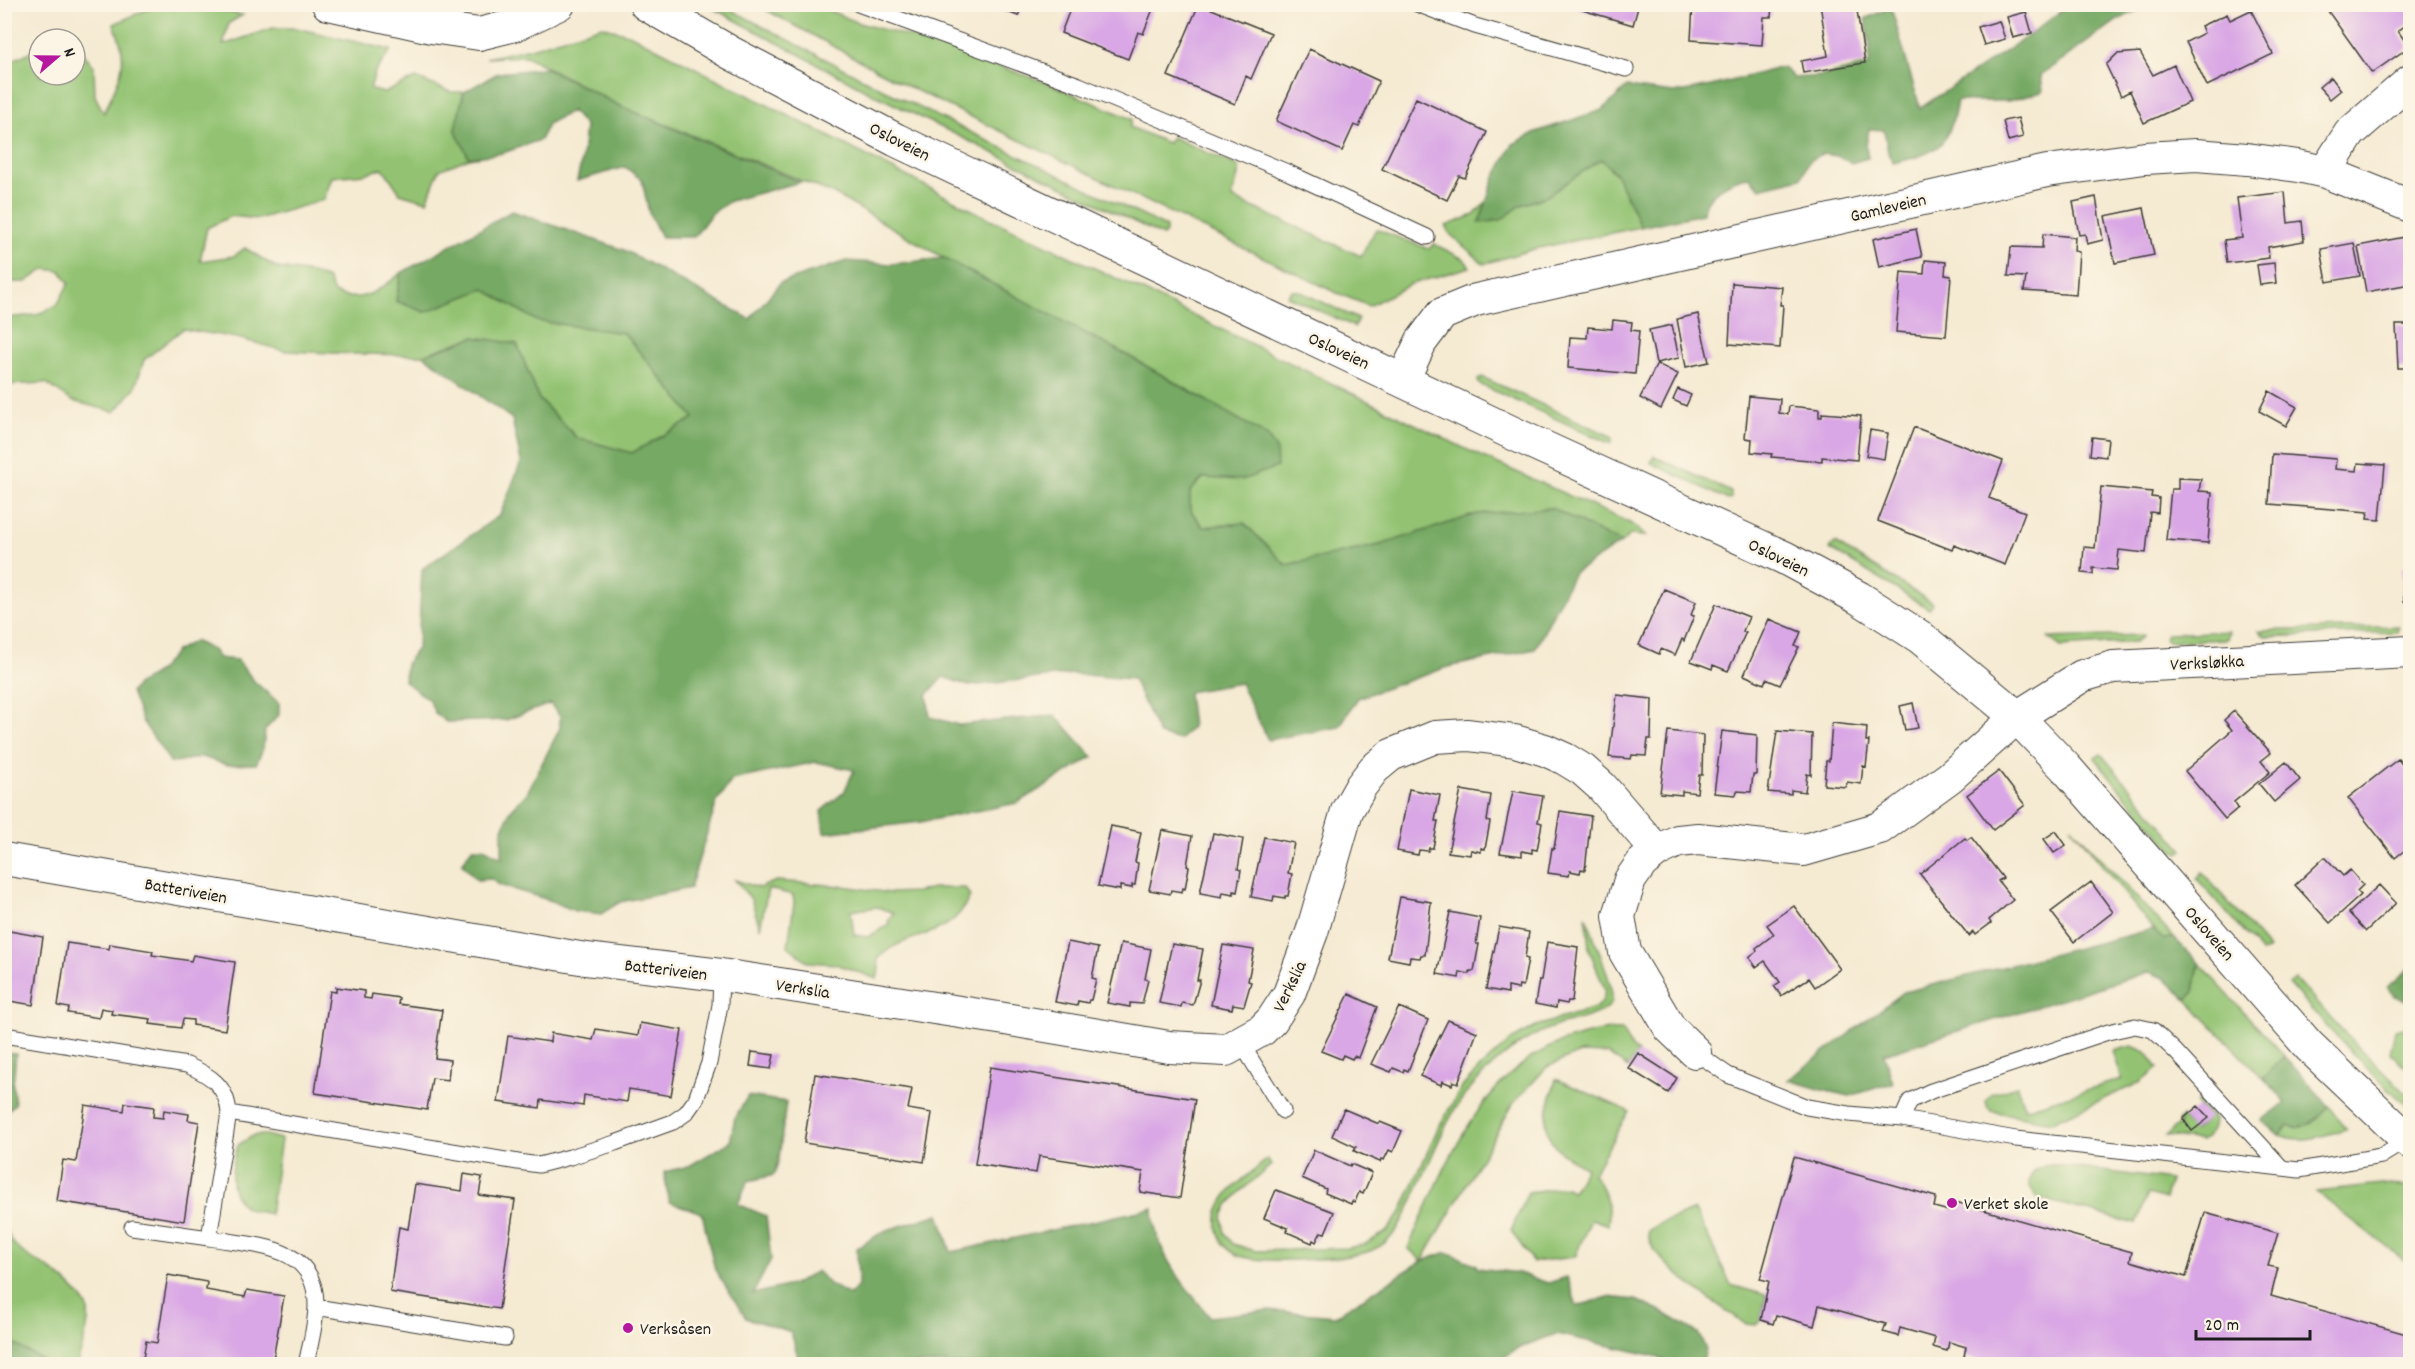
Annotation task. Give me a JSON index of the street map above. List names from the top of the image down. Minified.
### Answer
{"streets":{"street":["Osloveien","Gamleveien","Verksløkka","Batteriveien","Verkslia"]},"crossings":[["Osloveien","Gamleveien"],["Osloveien","Verksløkka"],["Batteriveien","Verkslia"]],"places":["Verket skole","Verksåsen"],"scale_bar":"20 m","north":"right"}
